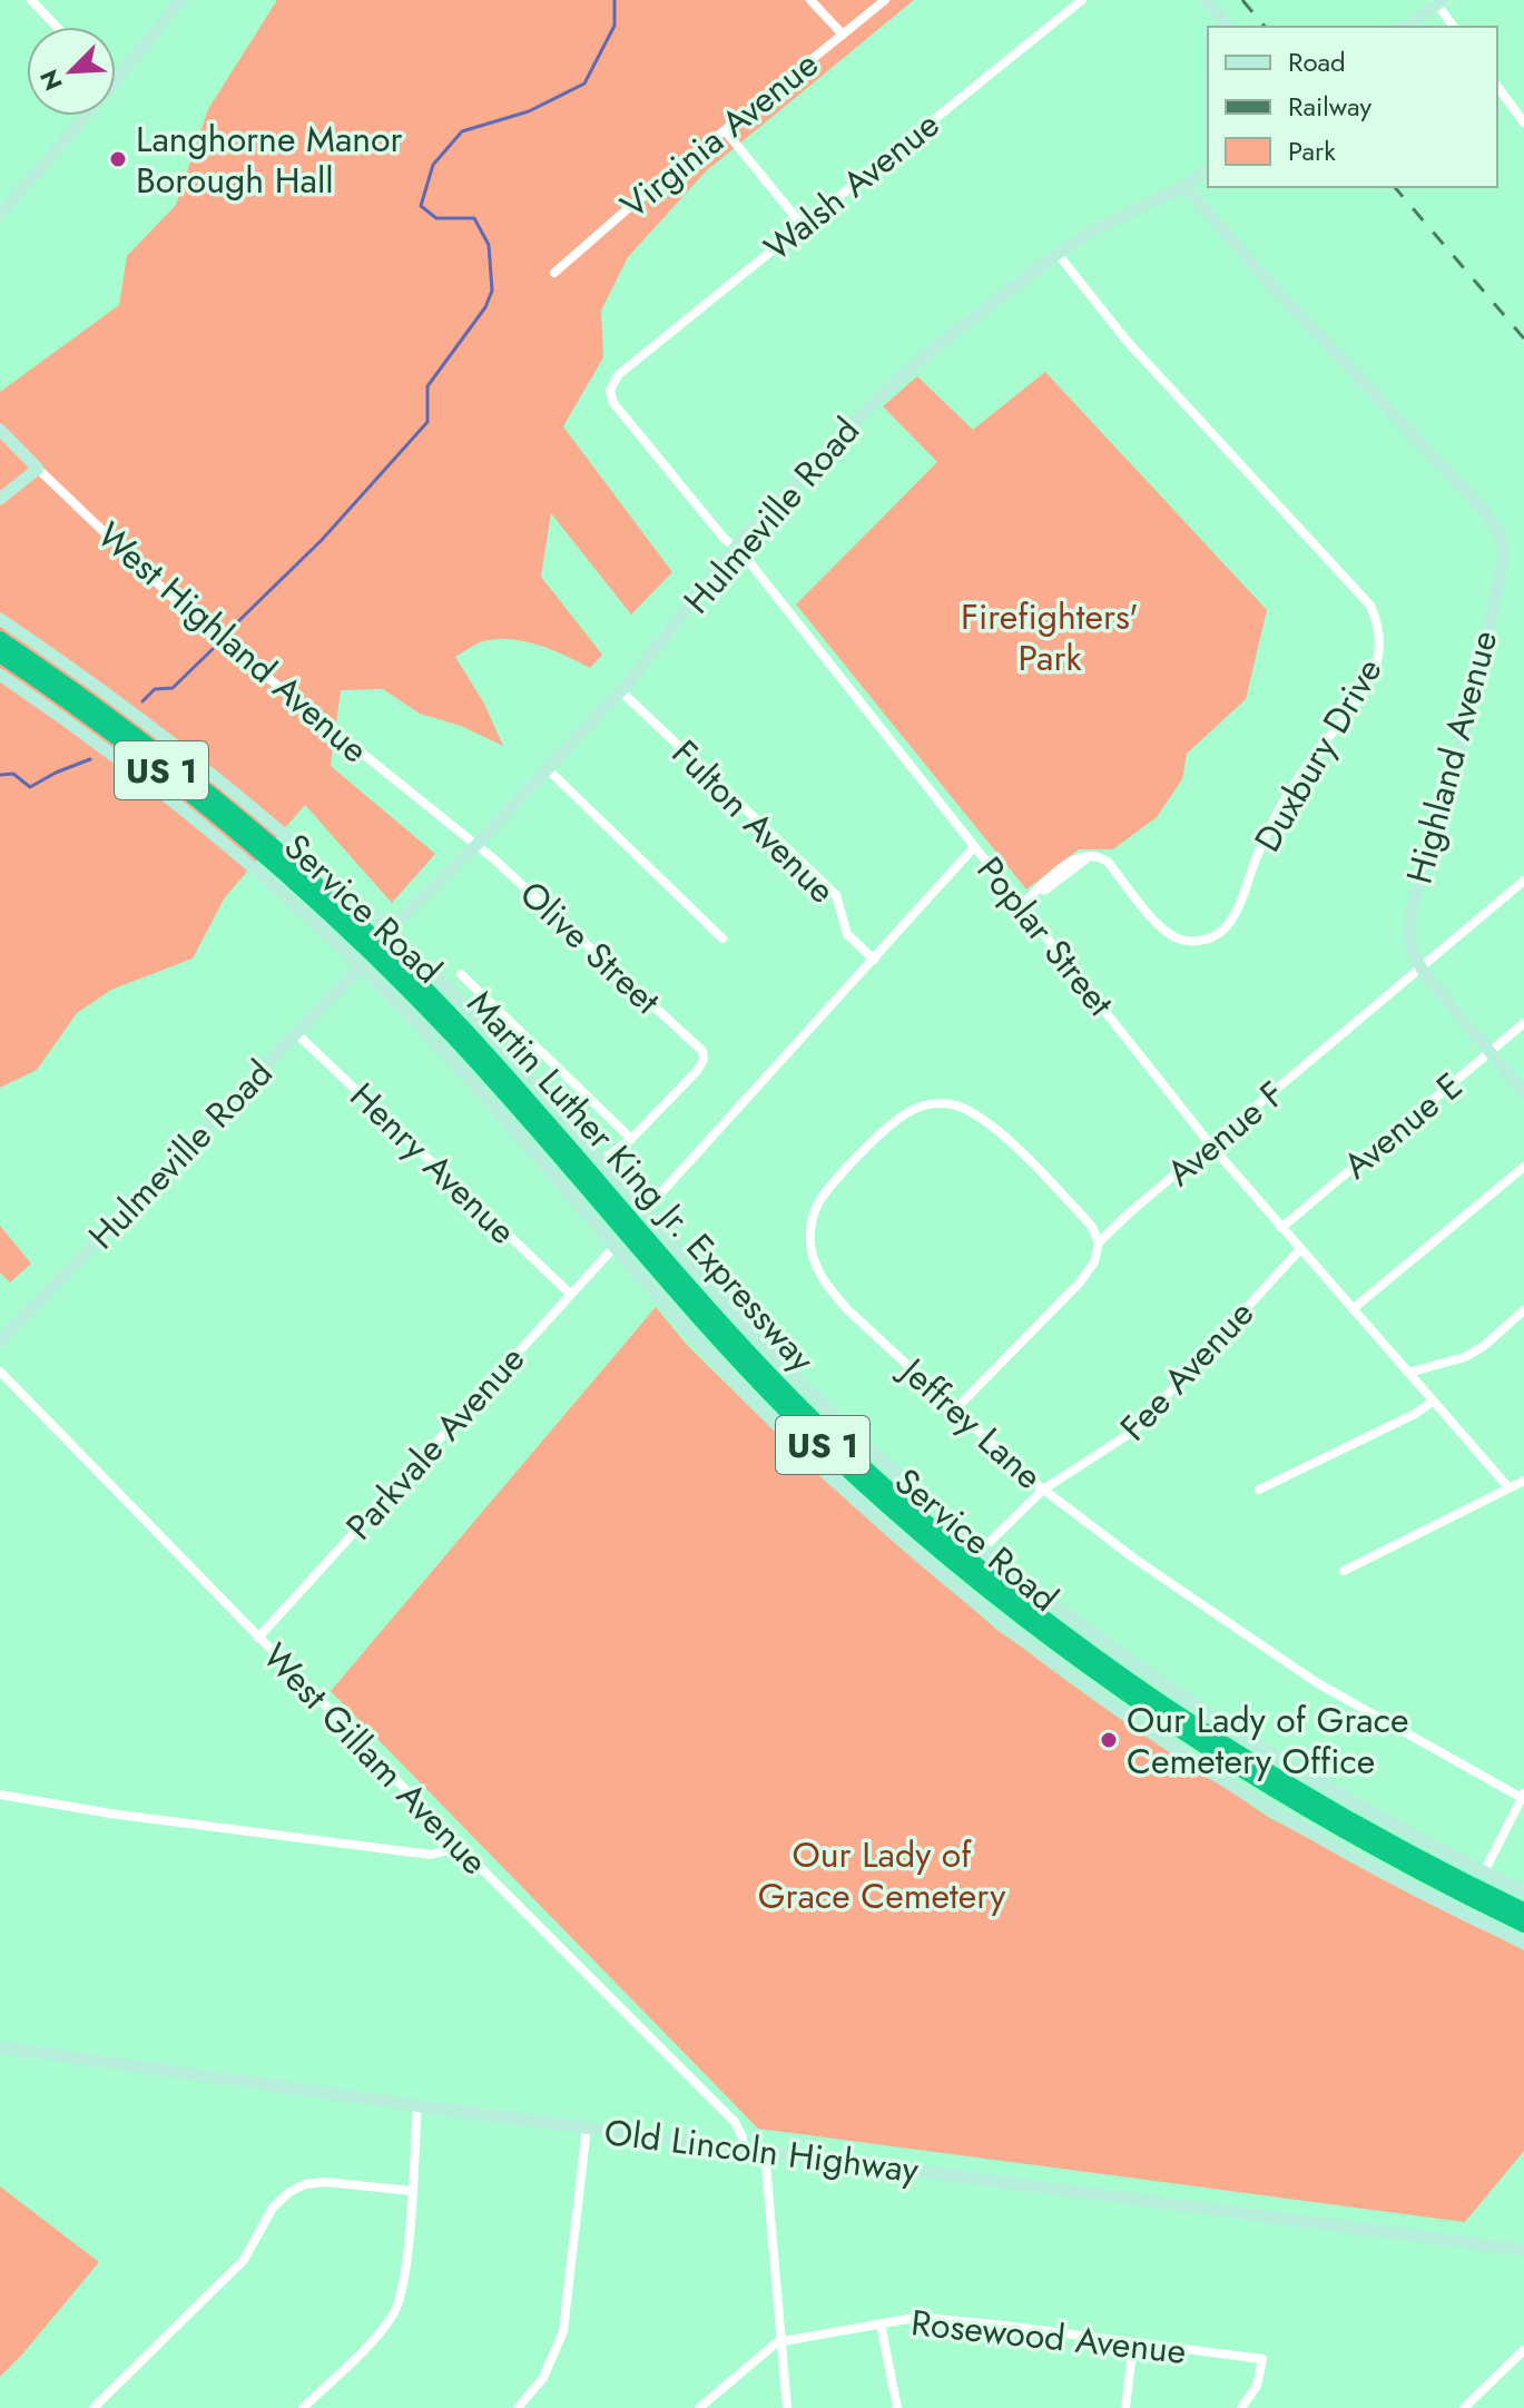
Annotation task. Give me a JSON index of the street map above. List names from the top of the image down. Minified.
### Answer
{"streets":{"highway":["US 1","Martin Luther King Jr. Expressway"],"street":["Virginia Avenue","Walsh Avenue","Hulmeville Road","West Highland Avenue","Duxbury Drive","Highland Avenue","Fulton Avenue","Service Road","Poplar Street","Olive Street","Avenue E","Avenue F","Henry Avenue","Fee Avenue","Jeffrey Lane","Parkvale Avenue","West Gillam Avenue","Old Lincoln Highway","Rosewood Avenue"]},"crossings":[["Walsh Avenue","Poplar Street"],["Hulmeville Road","West Highland Avenue"],["Hulmeville Road","Duxbury Drive"],["Hulmeville Road","Highland Avenue"],["Hulmeville Road","Fulton Avenue"],["Hulmeville Road","Service Road"],["Hulmeville Road","Poplar Street"],["Hulmeville Road","Olive Street"],["Hulmeville Road","Henry Avenue"],["West Highland Avenue","Olive Street"],["Duxbury Drive","Poplar Street"],["Highland Avenue","Avenue E"],["Highland Avenue","Avenue F"],["Service Road","Martin Luther King Jr. Expressway"],["Service Road","Fee Avenue"],["Service Road","Parkvale Avenue"],["Poplar Street","Avenue E"],["Poplar Street","Avenue F"],["Poplar Street","Fee Avenue"],["Avenue F","Jeffrey Lane"],["Henry Avenue","Parkvale Avenue"],["Fee Avenue","Jeffrey Lane"],["Parkvale Avenue","West Gillam Avenue"],["West Gillam Avenue","Old Lincoln Highway"]],"parks":["Firefighters' Park","Our Lady of Grace Cemetery"],"places":["Langhorne Manor Borough Hall","Our Lady of Grace Cemetery Office"],"legend":["Road","Railway","Park"],"north":"bottom left"}
